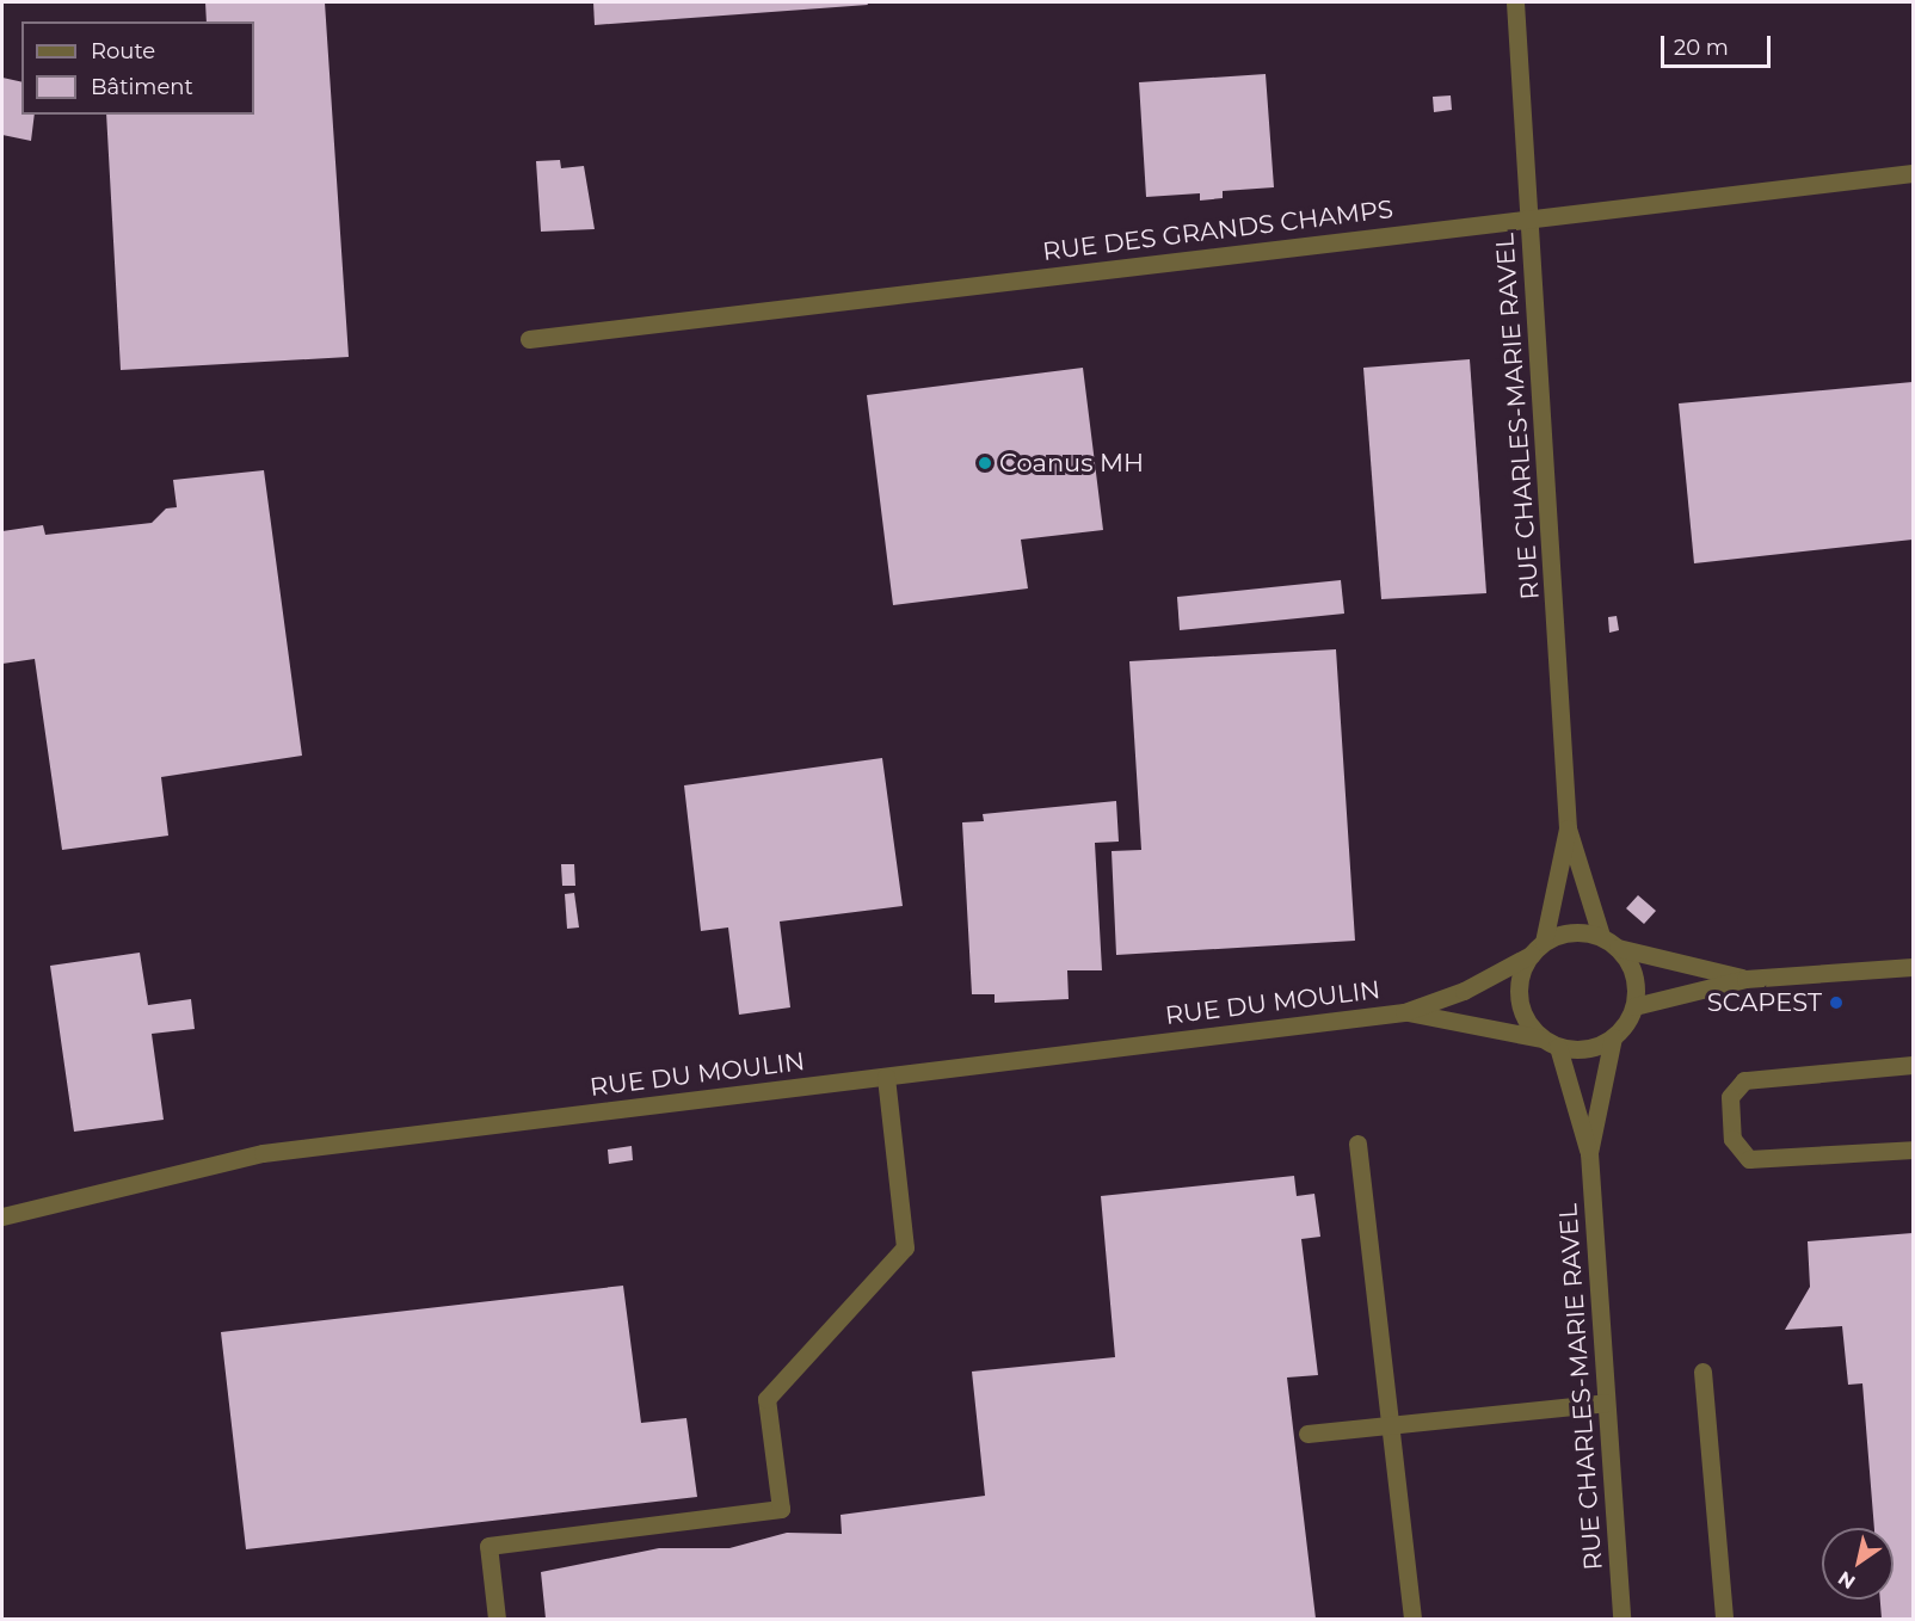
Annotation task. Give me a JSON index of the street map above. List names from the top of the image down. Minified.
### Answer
{"streets":{"street":["RUE DES GRANDS CHAMPS","RUE CHARLES-MARIE RAVEL","RUE DU MOULIN"]},"crossings":[["RUE DES GRANDS CHAMPS","RUE CHARLES-MARIE RAVEL"],["RUE CHARLES-MARIE RAVEL","RUE DU MOULIN"]],"places":["Coanus MH","SCAPEST"],"legend":["Route","Bâtiment"],"scale_bar":"20 m","north":"bottom left"}
